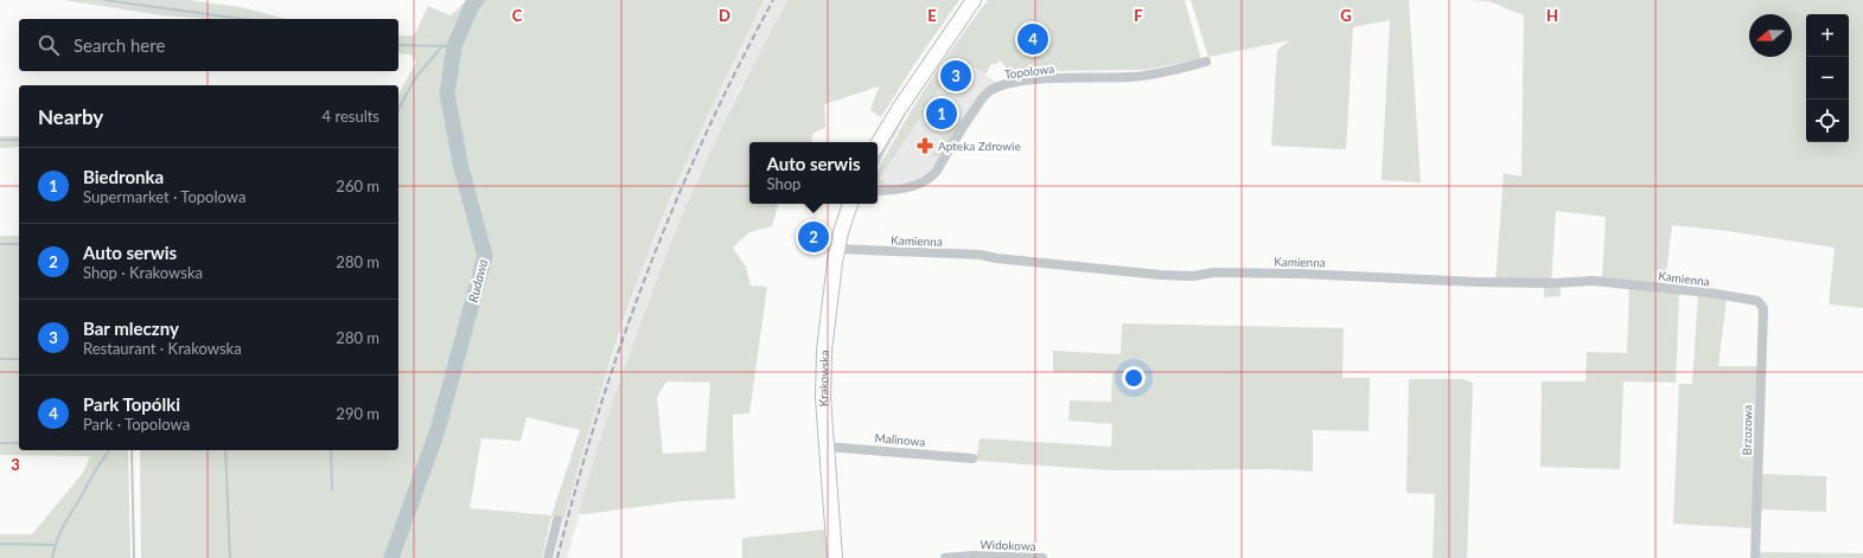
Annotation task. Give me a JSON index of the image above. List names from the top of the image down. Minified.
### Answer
{"streets":{"main road":["Krakowska"],"street":["Topolowa","Kamienna","Brzozowa","Malinowa","Widokowa"]},"crossings":[["Kamienna","Krakowska"],["Kamienna","Brzozowa"],["Krakowska","Malinowa"]],"water":["Rudawa"],"places":{"pharmacy":["Apteka Zdrowie"]},"north":"left","page":{"map_buttons":["+","−"],"search":"Search here","pins":["4","3","1","2"],"heading":["Nearby","4 results"],"popup":["Auto serwis","Shop"],"list":[{"mark":"1","name":"Biedronka","note":"Supermarket · Topolowa","value":"260 m"},{"mark":"2","name":"Auto serwis","note":"Shop · Krakowska","value":"280 m"},{"mark":"3","name":"Bar mleczny","note":"Restaurant · Krakowska","value":"280 m"},{"mark":"4","name":"Park Topólki","note":"Park · Topolowa","value":"290 m"}]},"grid":{"columns":["C","D","E","F","G","H"],"rows":["3"]}}
